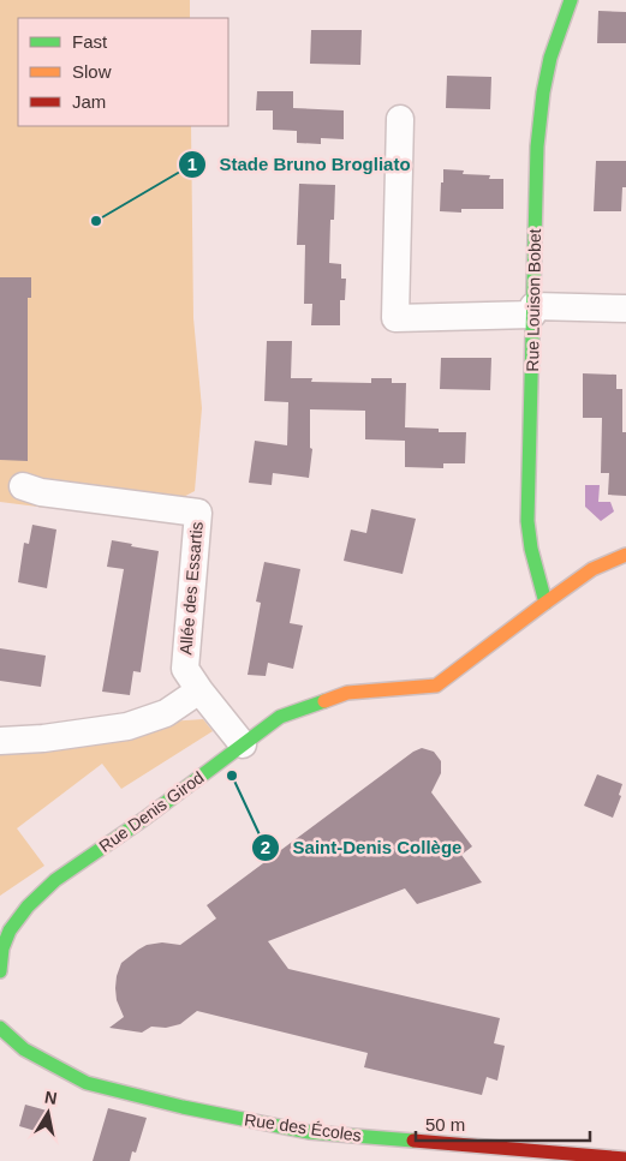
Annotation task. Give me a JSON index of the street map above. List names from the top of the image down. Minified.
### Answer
{"streets":{"street":["Rue Louison Bobet","Allée des Essartis","Rue Denis Girod","Rue des Écoles"]},"crossings":[["Rue Louison Bobet","Rue Denis Girod"]],"places":["Stade Bruno Brogliato","Saint-Denis Collège"],"legend":["Fast","Slow","Jam"],"scale_bar":"50 m","north":"top"}
